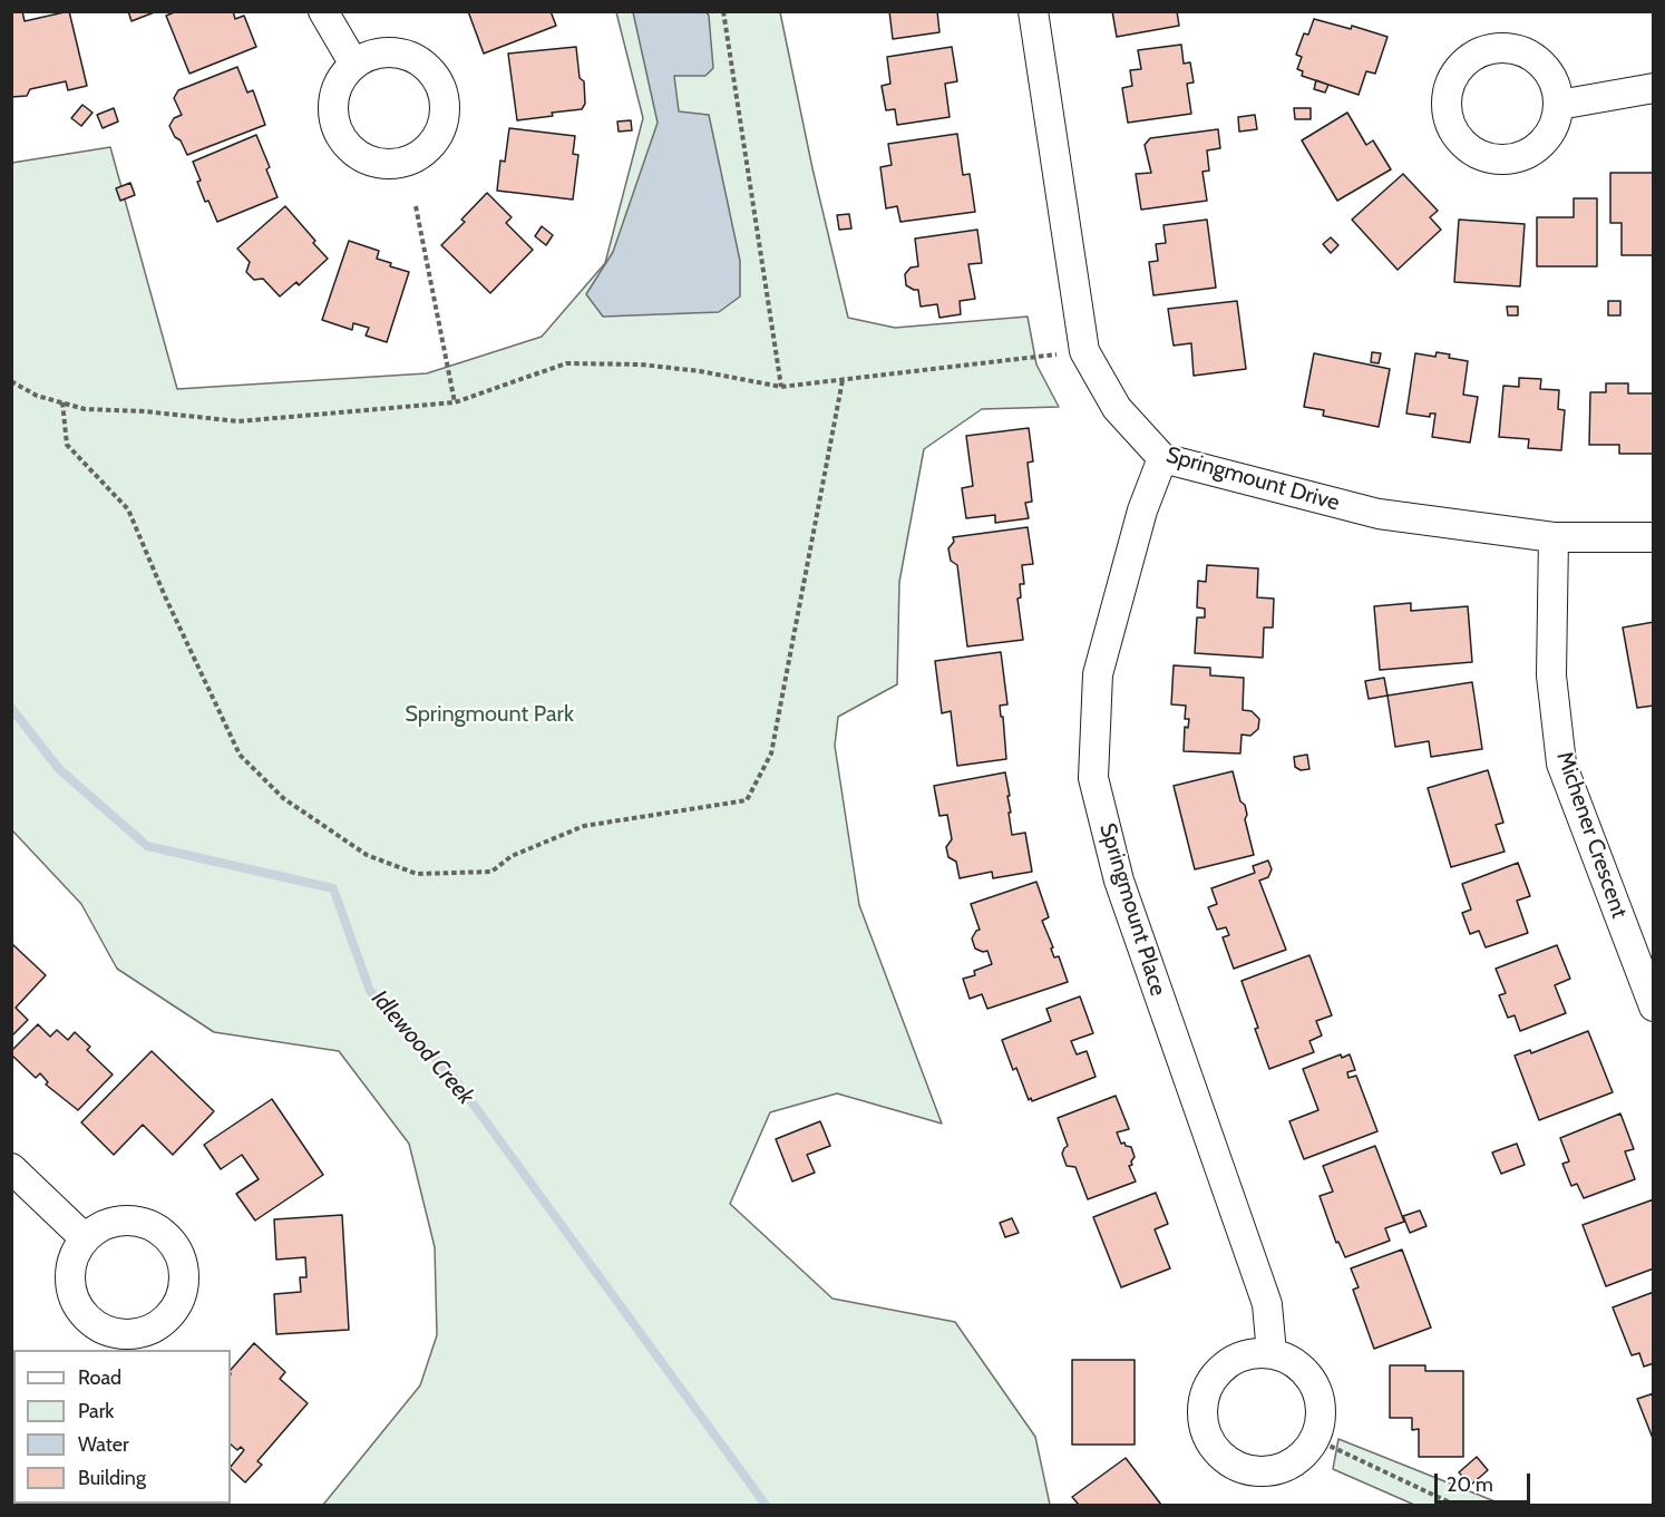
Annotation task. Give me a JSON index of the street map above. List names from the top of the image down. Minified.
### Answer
{"streets":{"street":["Springmount Drive","Michener Crescent","Springmount Place"]},"crossings":[["Springmount Drive","Michener Crescent"],["Springmount Drive","Springmount Place"]],"water":["Idlewood Creek"],"parks":["Springmount Park"],"legend":["Road","Park","Water","Building"],"scale_bar":"20 m"}
